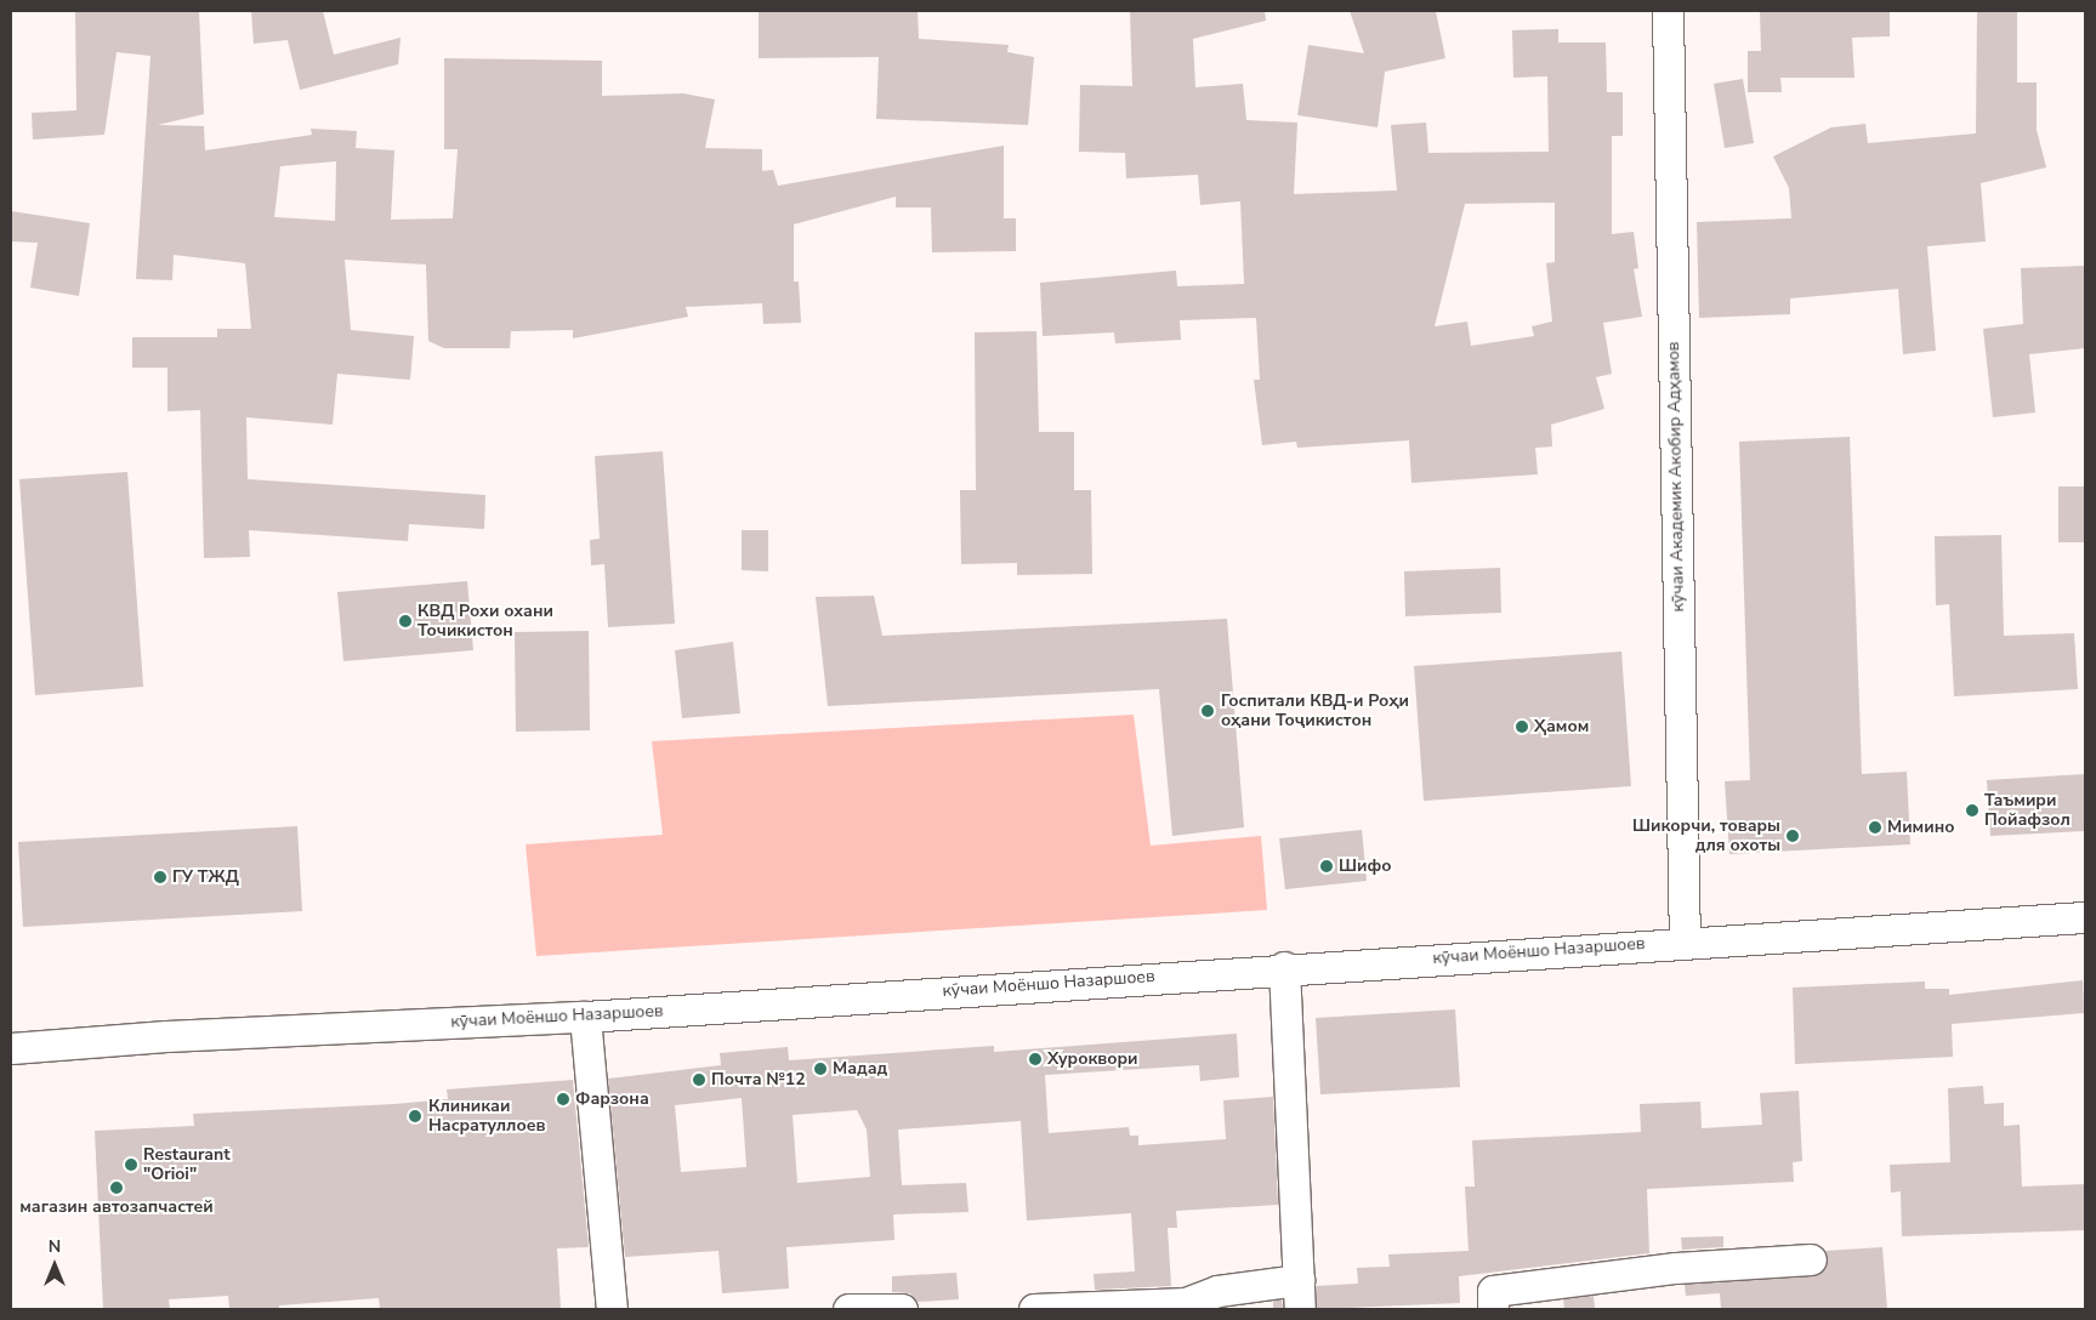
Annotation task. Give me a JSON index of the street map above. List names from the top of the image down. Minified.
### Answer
{"streets":{"street":["кӯчаи Академик Акобир Адҳамов","кӯчаи Моёншо Назаршоев"]},"crossings":[["кӯчаи Академик Акобир Адҳамов","кӯчаи Моёншо Назаршоев"]],"places":["КВД Рохи охани Точикистон","Госпитали КВД-и Роҳи оҳани Тоҷикистон","Ҳамом","Таъмири Пойафзол","Мимино","Шикорчи, товары для охоты","Шифо","ГУ ТЖД","Хуроквори","Мадад","Почта №12","Фарзона","Клиникаи Насратуллоев","Restaurant \"Orioi\"","магазин автозапчастей"],"north":"top"}
